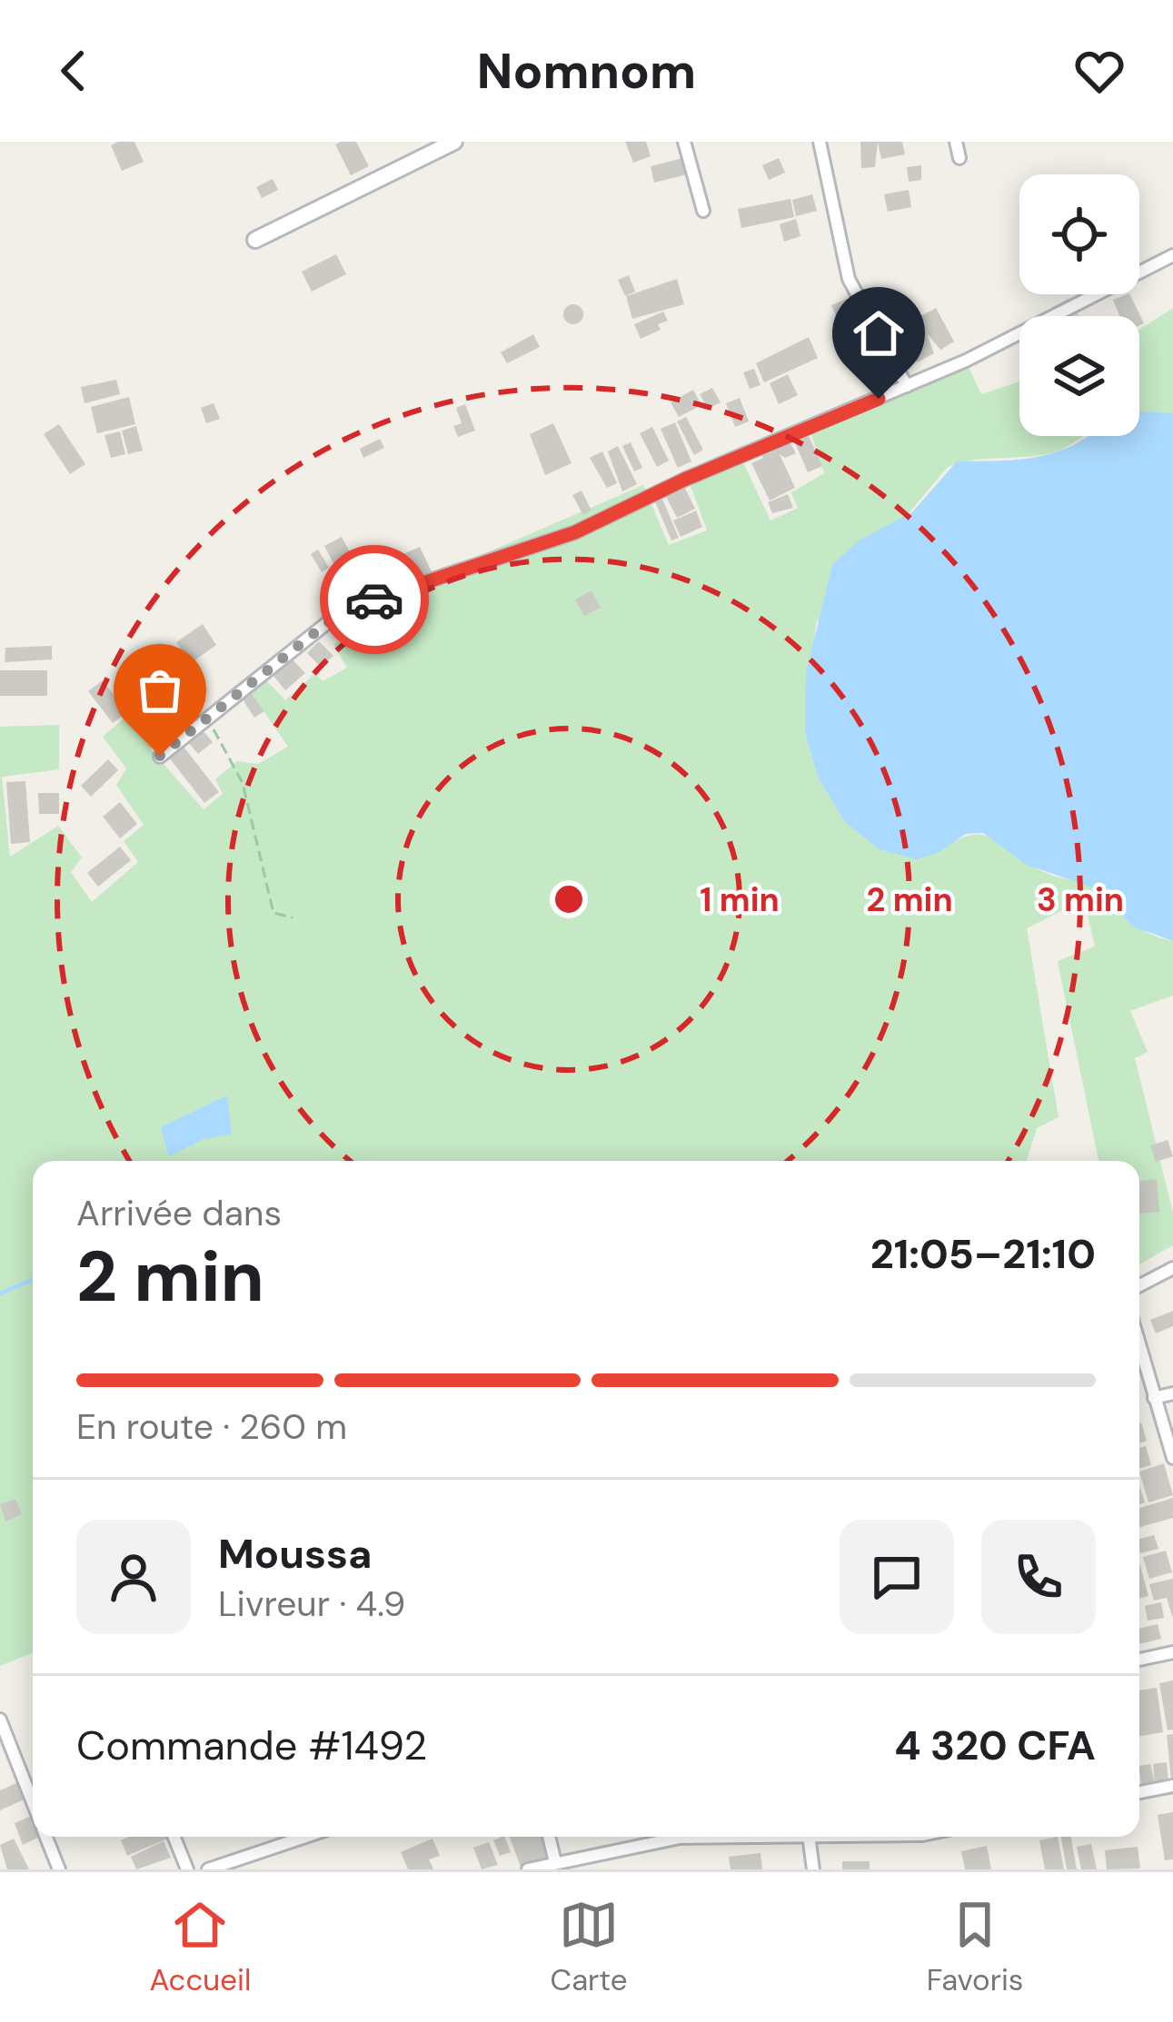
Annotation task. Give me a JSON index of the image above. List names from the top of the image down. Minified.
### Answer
{"page":{"header":"Nomnom","heading":["2 min","Arrivée dans","21:05–21:10"],"panel":["Moussa","Livreur · 4.9","Commande #1492","4 320 CFA"],"bar":"En route · 260 m","tabs":["Accueil","Carte","Favoris"]},"rings":["1 min","2 min","3 min"]}
